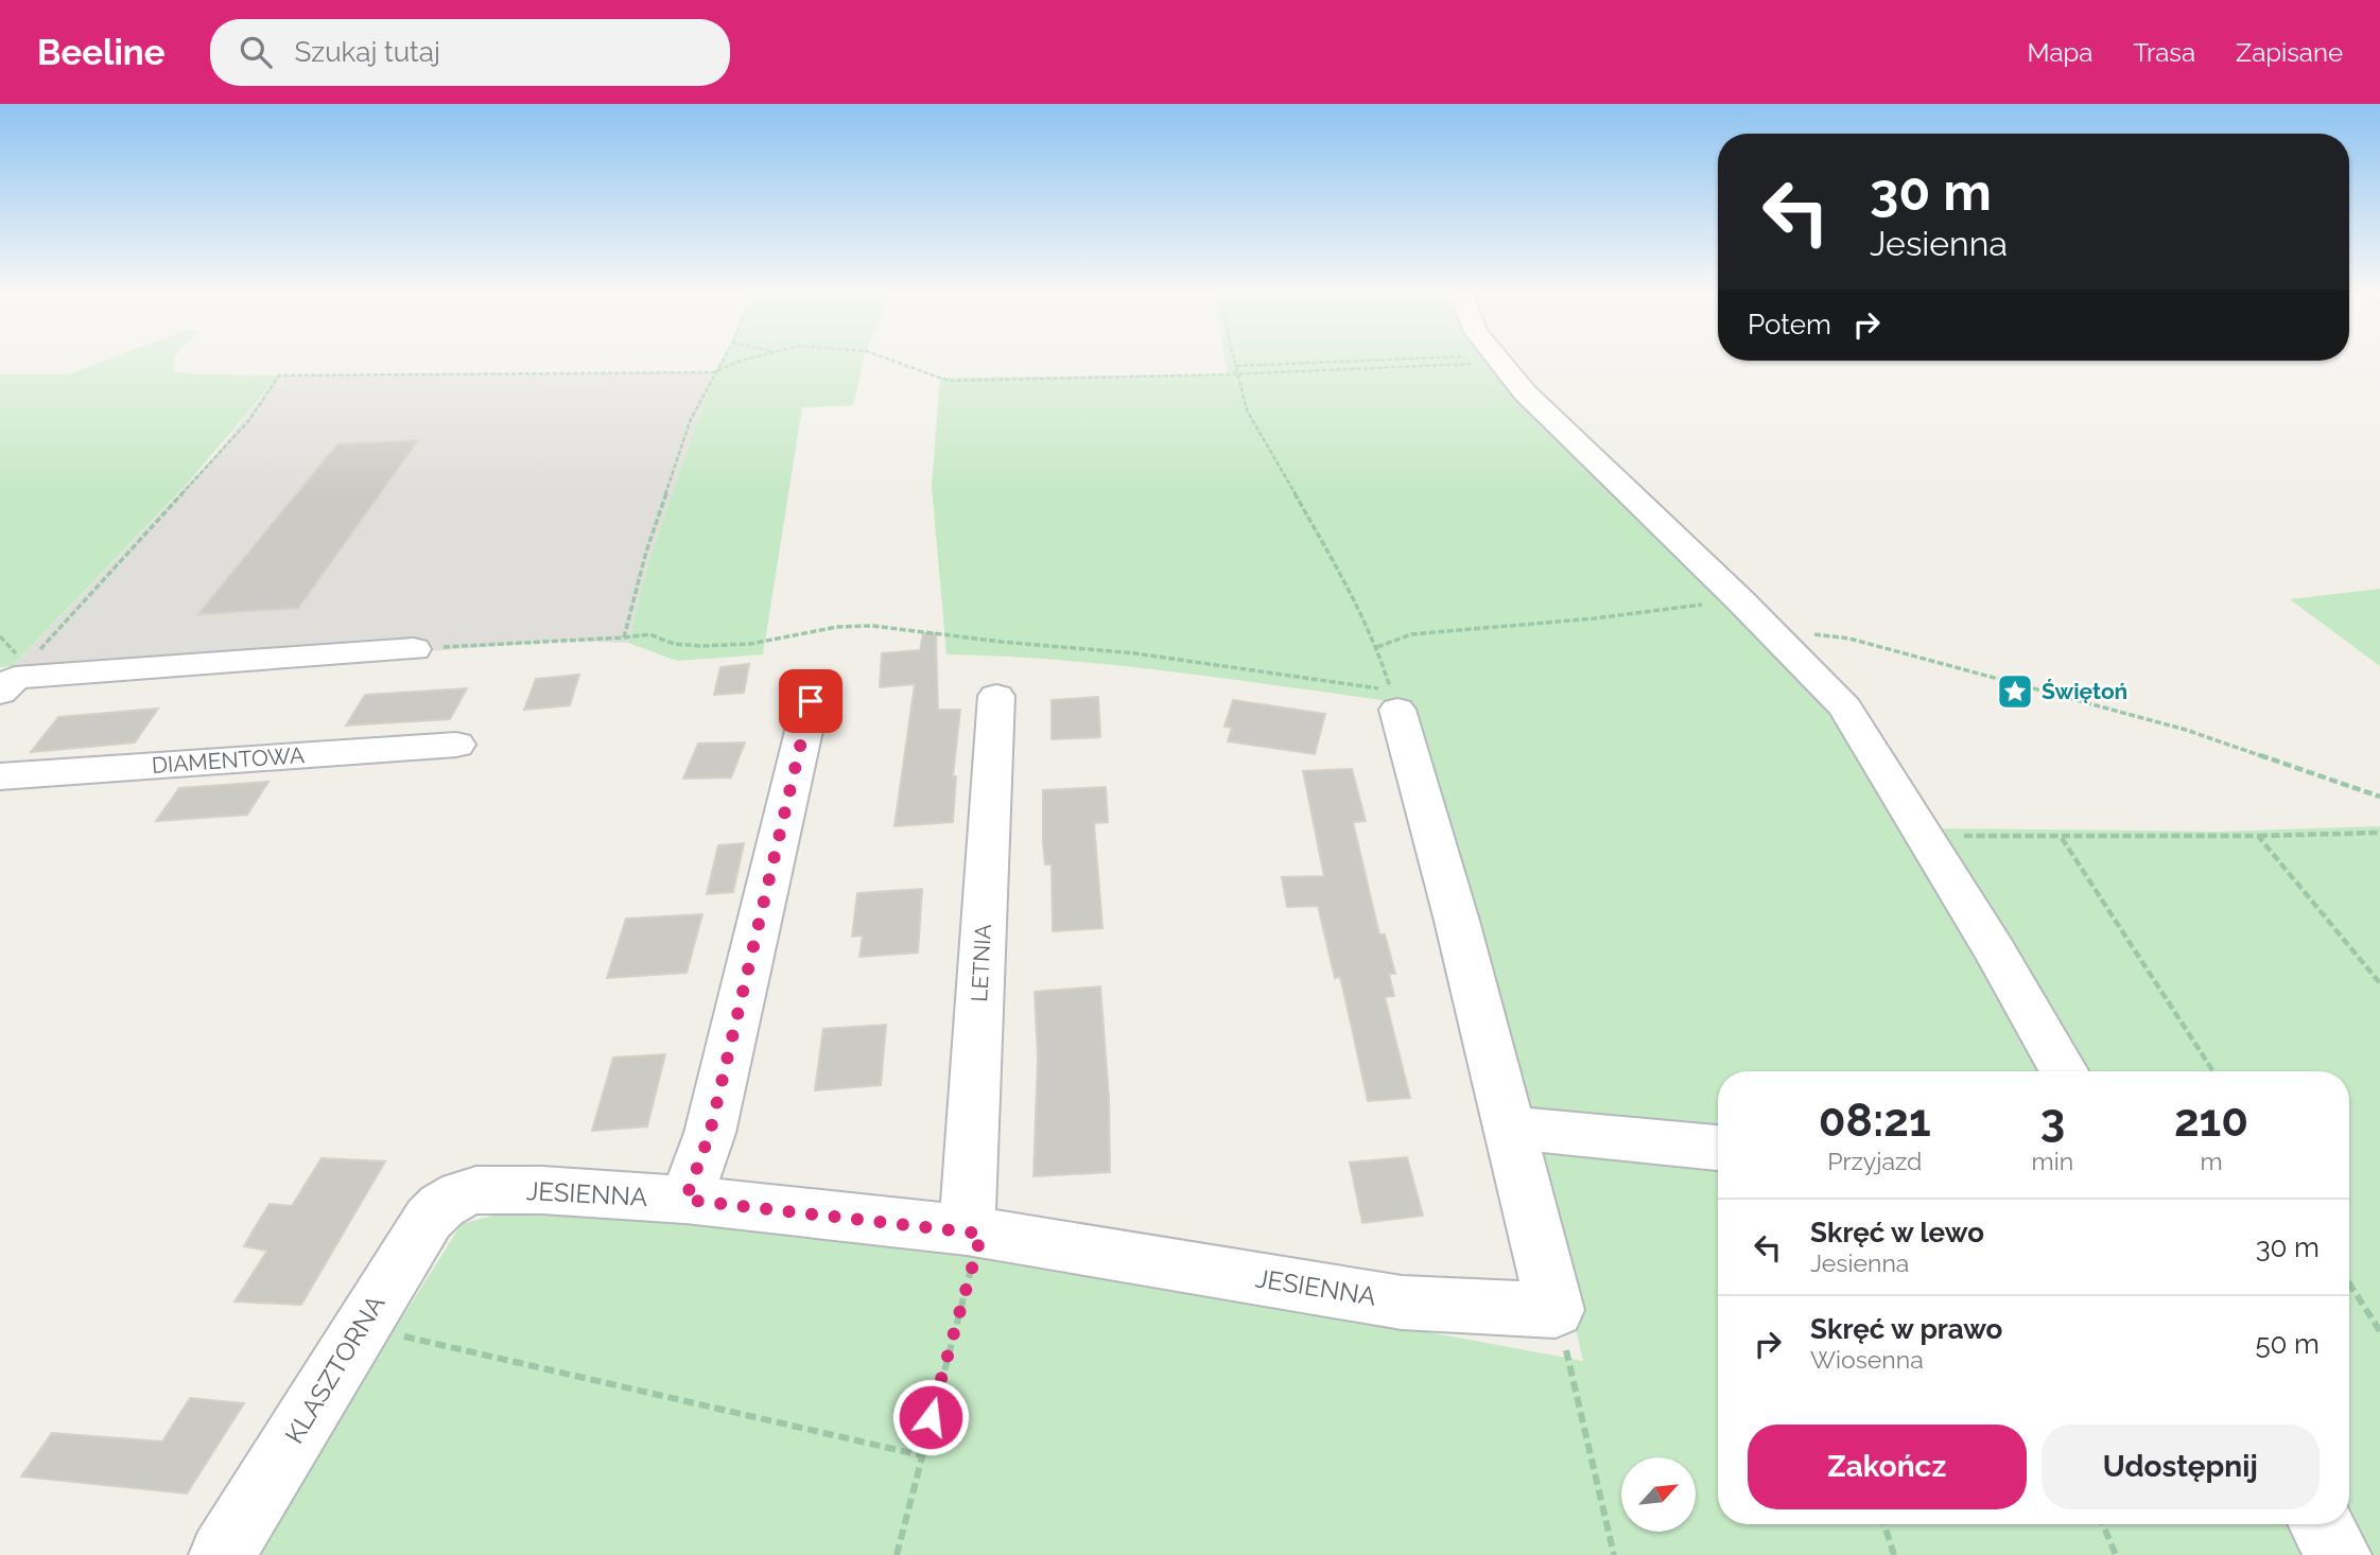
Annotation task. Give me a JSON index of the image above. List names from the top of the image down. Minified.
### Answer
{"streets":{"street":["DIAMENTOWA","LETNIA","JESIENNA","KLASZTORNA"]},"crossings":[["LETNIA","JESIENNA"],["JESIENNA","KLASZTORNA"]],"places":{"place":["Świętoń"]},"north":"top right","page":{"header":"Beeline","search":"Szukaj tutaj","nav":["Mapa","Trasa","Zapisane"],"turn":["30 m","Jesienna"],"then":"Potem","eta":["08:21","Przyjazd","3","min","210","m"],"list":[{"name":"Skręć w lewo","note":"Jesienna","value":"30 m"},{"name":"Skręć w prawo","note":"Wiosenna","value":"50 m"}],"buttons":["Zakończ","Udostępnij"]}}
